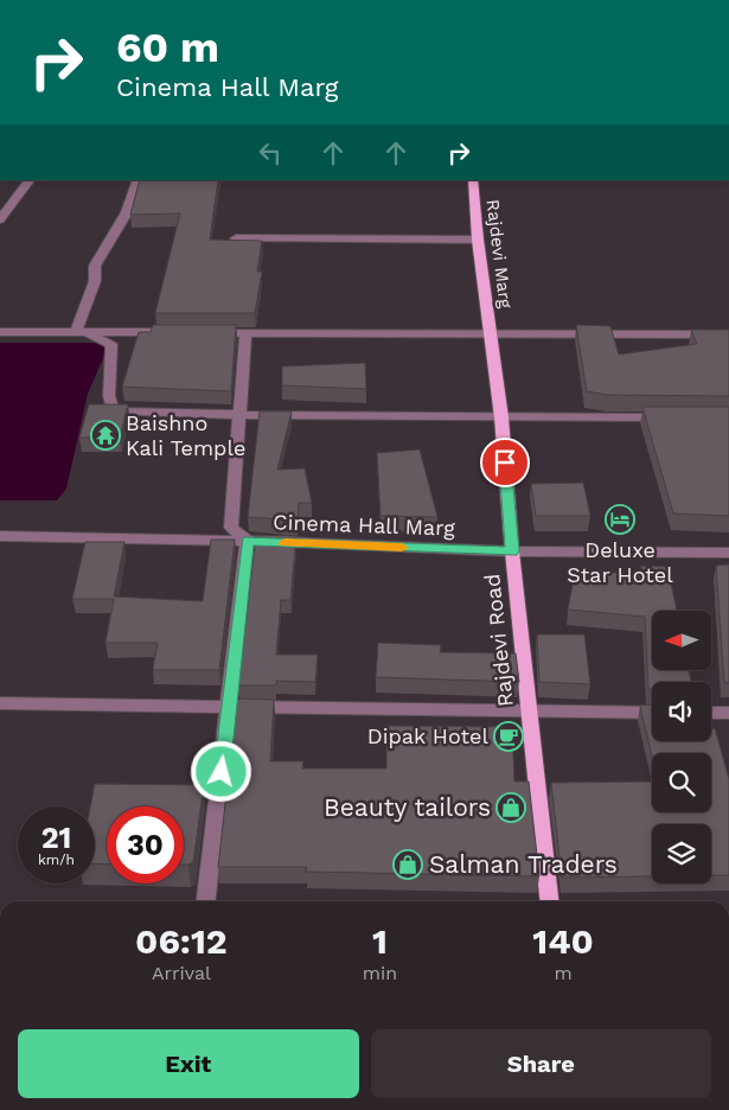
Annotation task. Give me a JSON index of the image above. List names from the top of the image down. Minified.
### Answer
{"streets":{"main road":["Rajdevi Marg","Rajdevi Road"],"street":["Cinema Hall Marg"]},"crossings":[["Rajdevi Marg","Rajdevi Road"],["Cinema Hall Marg","Rajdevi Road"]],"places":{"temple":["Baishno Kali Temple"],"hotel":["Deluxe Star Hotel"],"cafe":["Dipak Hotel"],"shop":["Beauty tailors","Salman Traders"]},"north":"left","page":{"turn":["60 m","Cinema Hall Marg"],"speed":"21 km/h","limit":"30","eta":["06:12","Arrival","1","min","140","m"],"buttons":["Exit","Share"]}}
